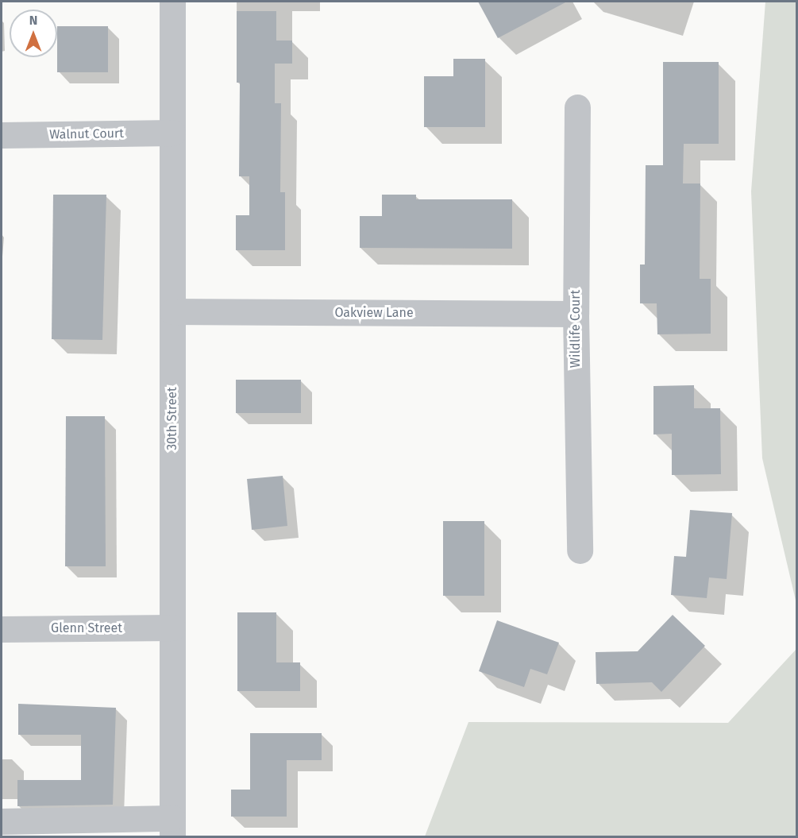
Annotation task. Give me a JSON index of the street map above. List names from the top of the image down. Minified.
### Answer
{"streets":{"street":["Walnut Court","Oakview Lane","Wildlife Court","30th Street","Glenn Street"]},"crossings":[["Walnut Court","30th Street"],["Oakview Lane","Wildlife Court"],["Oakview Lane","30th Street"],["30th Street","Glenn Street"]],"north":"top"}
